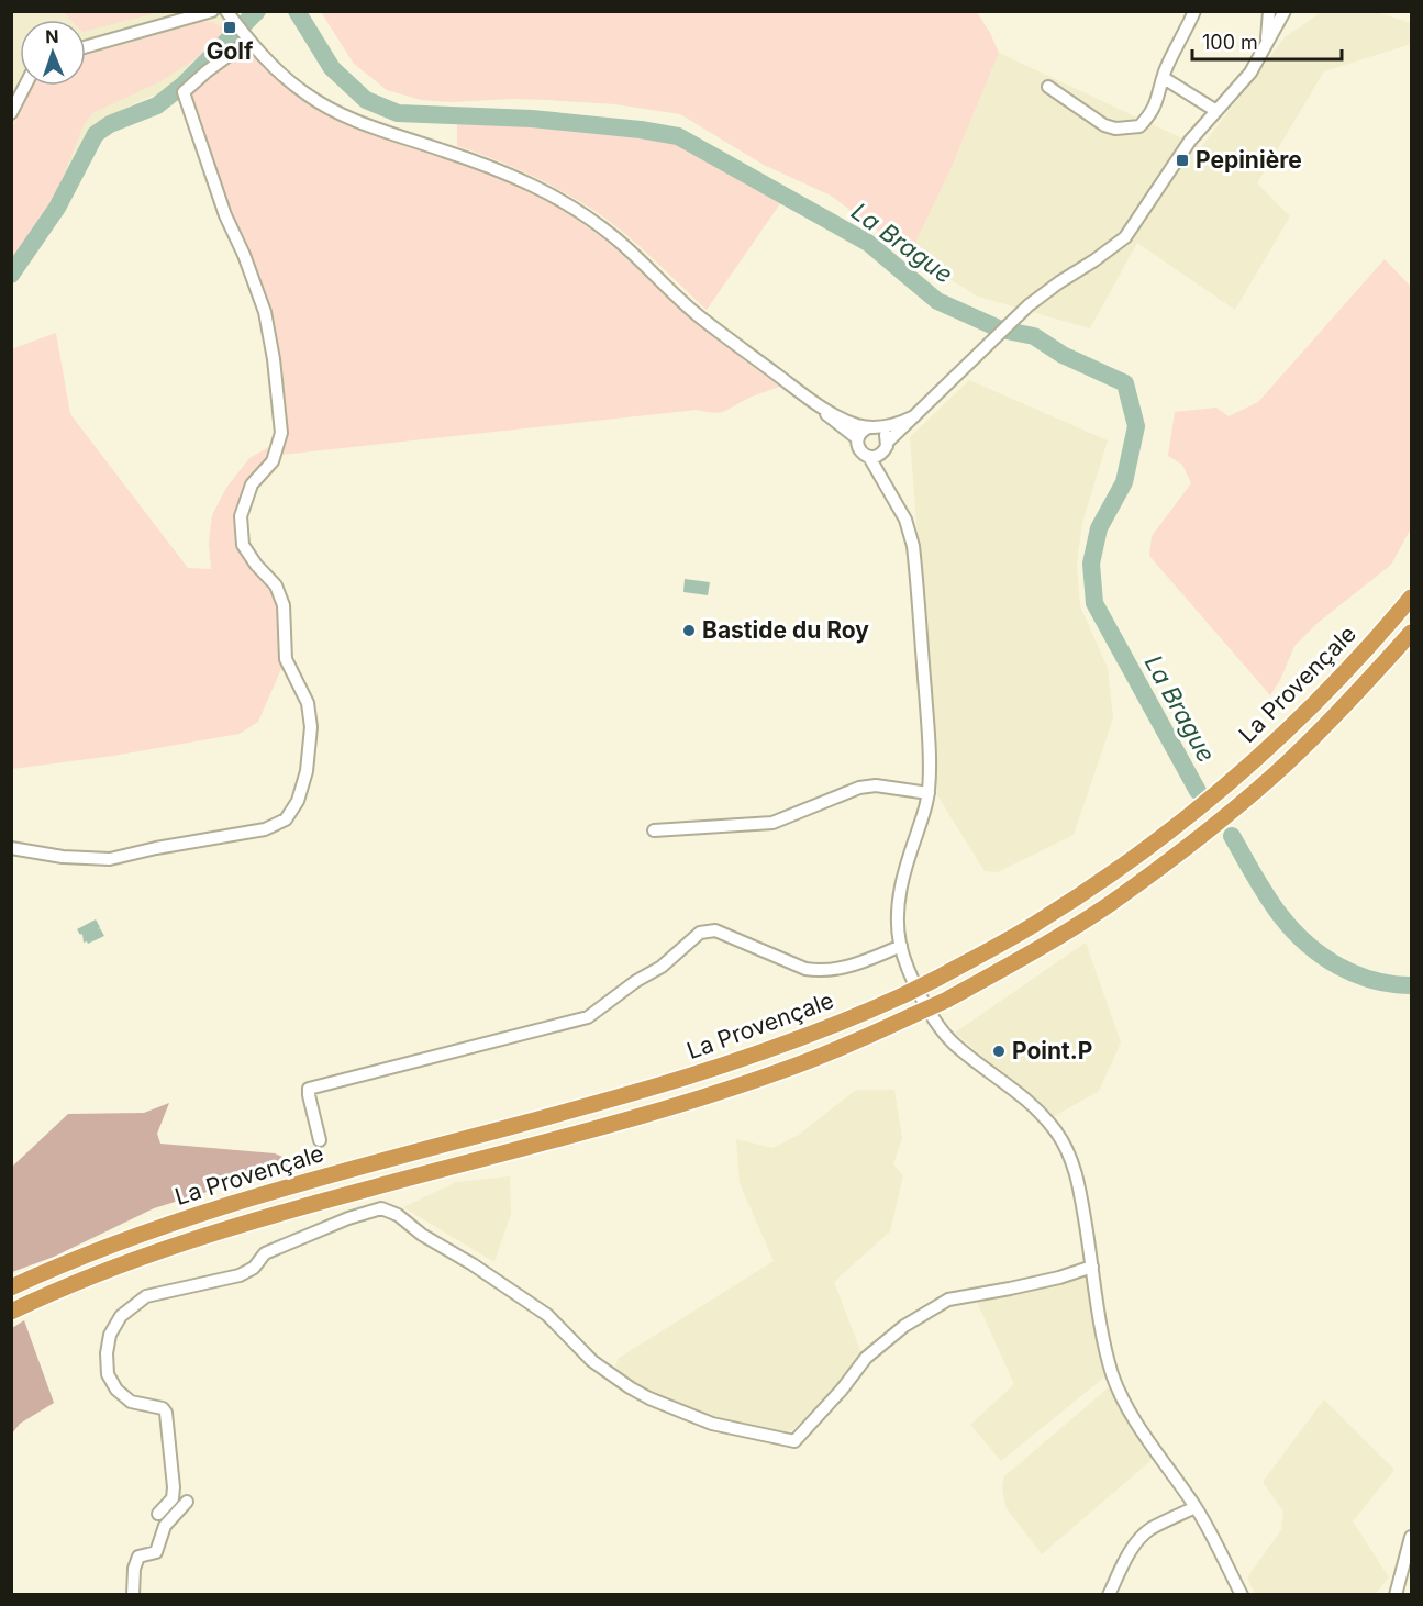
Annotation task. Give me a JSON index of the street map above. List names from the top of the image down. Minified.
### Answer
{"streets":{"highway":["La Provençale"]},"water":["La Brague"],"places":{"transit":["Golf","Pepinière"],"other":["Bastide du Roy","Point.P"]},"scale_bar":"100 m","north":"top"}
